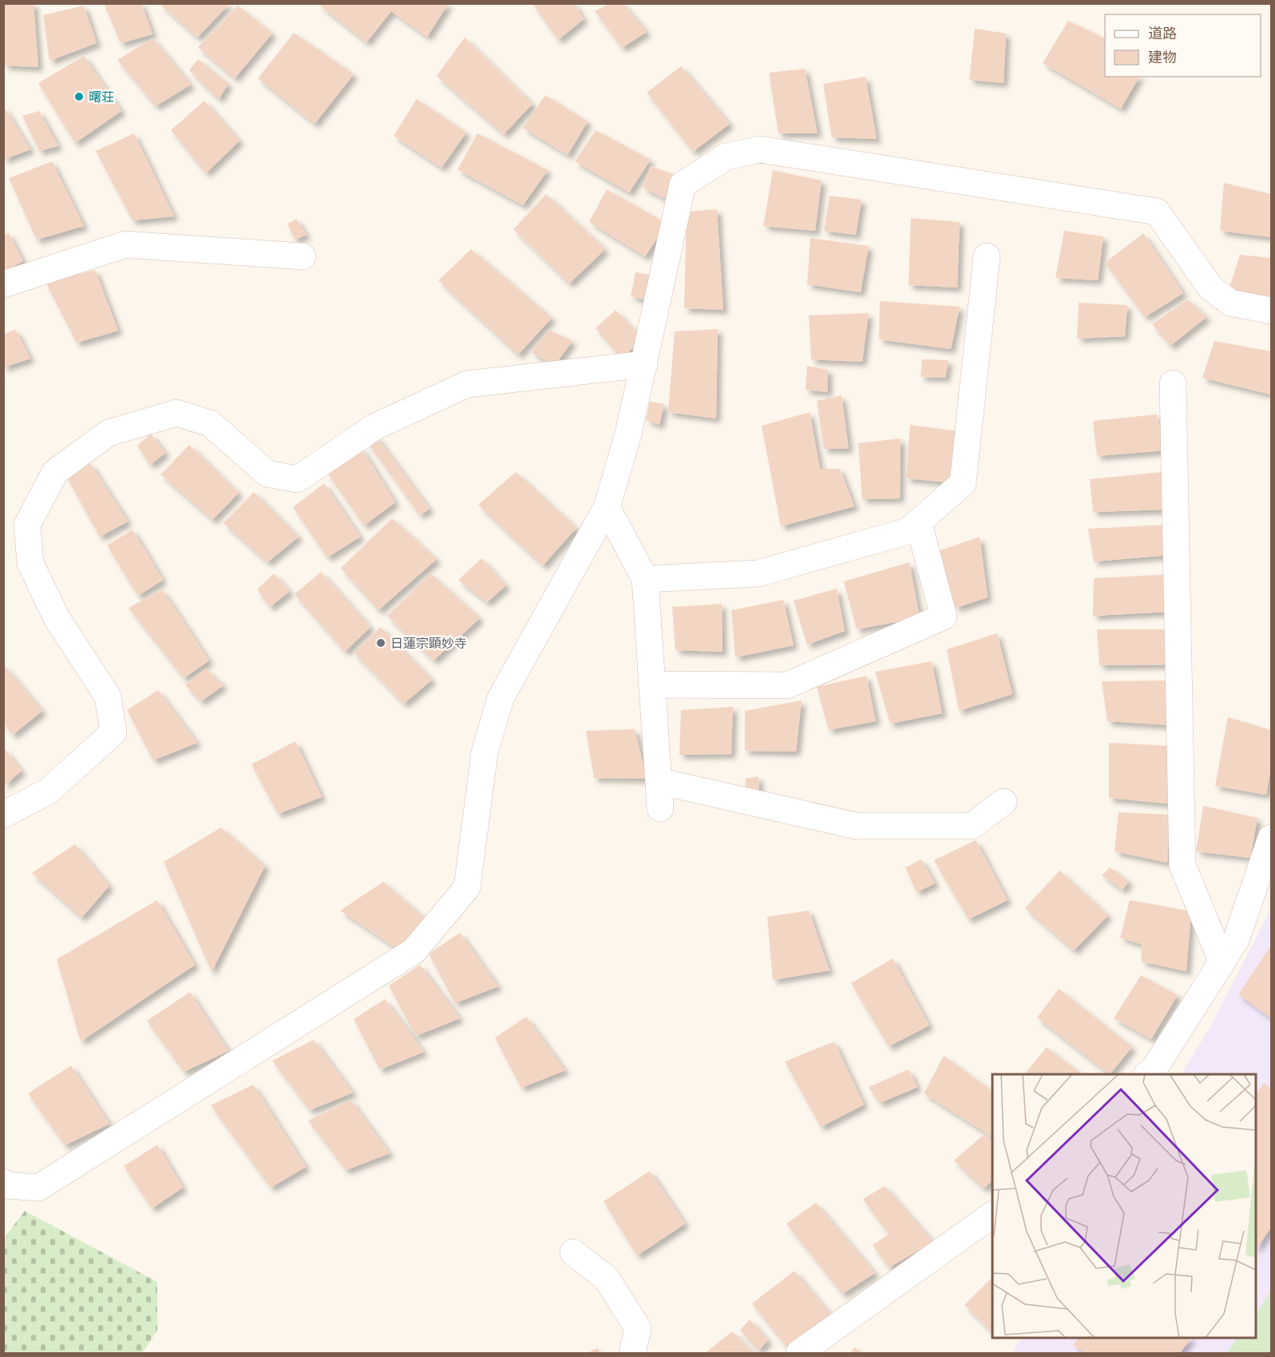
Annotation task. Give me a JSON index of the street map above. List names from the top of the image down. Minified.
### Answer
{"places":["曙荘","日蓮宗顕妙寺"],"legend":["道路","建物"]}
